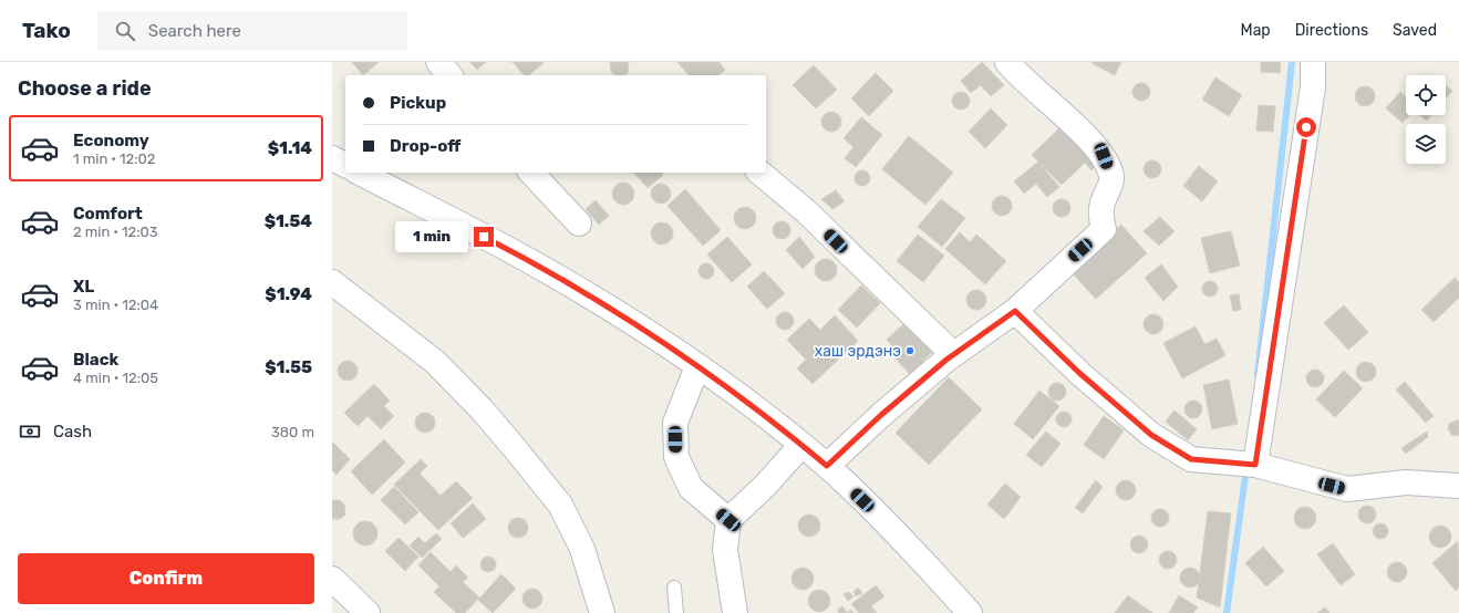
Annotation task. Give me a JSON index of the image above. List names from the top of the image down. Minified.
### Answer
{"places":["хаш эрдэнэ"],"page":{"header":"Tako","search":"Search here","nav":["Map","Directions","Saved"],"heading":"Choose a ride","banner":["Pickup","Drop-off"],"list":[{"name":"Economy","note":"1 min · 12:02","value":"$1.14"},{"name":"Comfort","note":"2 min · 12:03","value":"$1.54"},{"name":"XL","note":"3 min · 12:04","value":"$1.94"},{"name":"Black","note":"4 min · 12:05","value":"$1.55"}],"bubble":"1 min","pay":["Cash","380 m"],"buttons":"Confirm"}}
